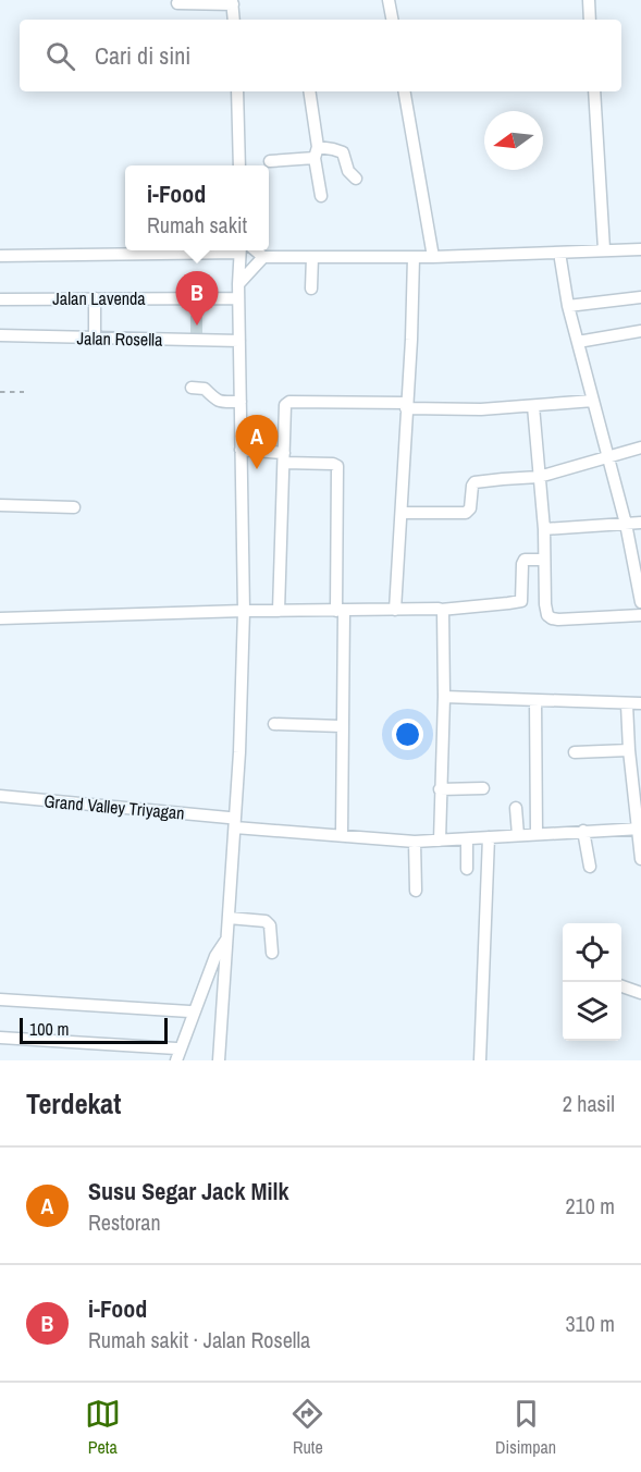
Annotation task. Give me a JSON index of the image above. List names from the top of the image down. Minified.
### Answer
{"streets":{"street":["Jalan Lavenda","Jalan Rosella","Grand Valley Triyagan"]},"scale_bar":"100 m","north":"left","page":{"search":"Cari di sini","popup":["i-Food","Rumah sakit"],"pins":["B","A"],"scale":"100 m","heading":["Terdekat","2 hasil"],"list":[{"mark":"A","name":"Susu Segar Jack Milk","note":"Restoran","value":"210 m"},{"mark":"B","name":"i-Food","note":"Rumah sakit · Jalan Rosella","value":"310 m"}],"nav":["Peta","Rute","Disimpan"]}}
